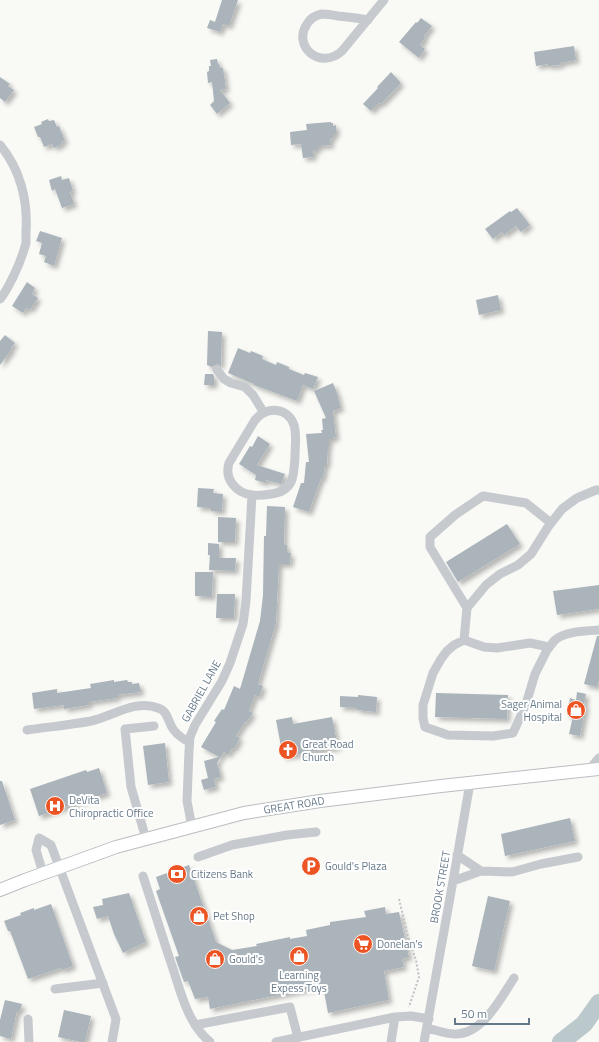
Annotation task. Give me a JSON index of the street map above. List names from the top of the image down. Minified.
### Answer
{"streets":{"main road":["GREAT ROAD"],"street":["GABRIEL LANE","BROOK STREET"]},"crossings":[["GABRIEL LANE","GREAT ROAD"],["GREAT ROAD","BROOK STREET"]],"places":{"shop":["Sager Animal Hospital","Pet Shop","Learning Expess Toys","Gould's"],"church":["Great Road Church"],"hospital":["DeVita Chiropractic Office"],"parking":["Gould's Plaza"],"bank":["Citizens Bank"],"supermarket":["Donelan's"]},"scale_bar":"50 m"}
